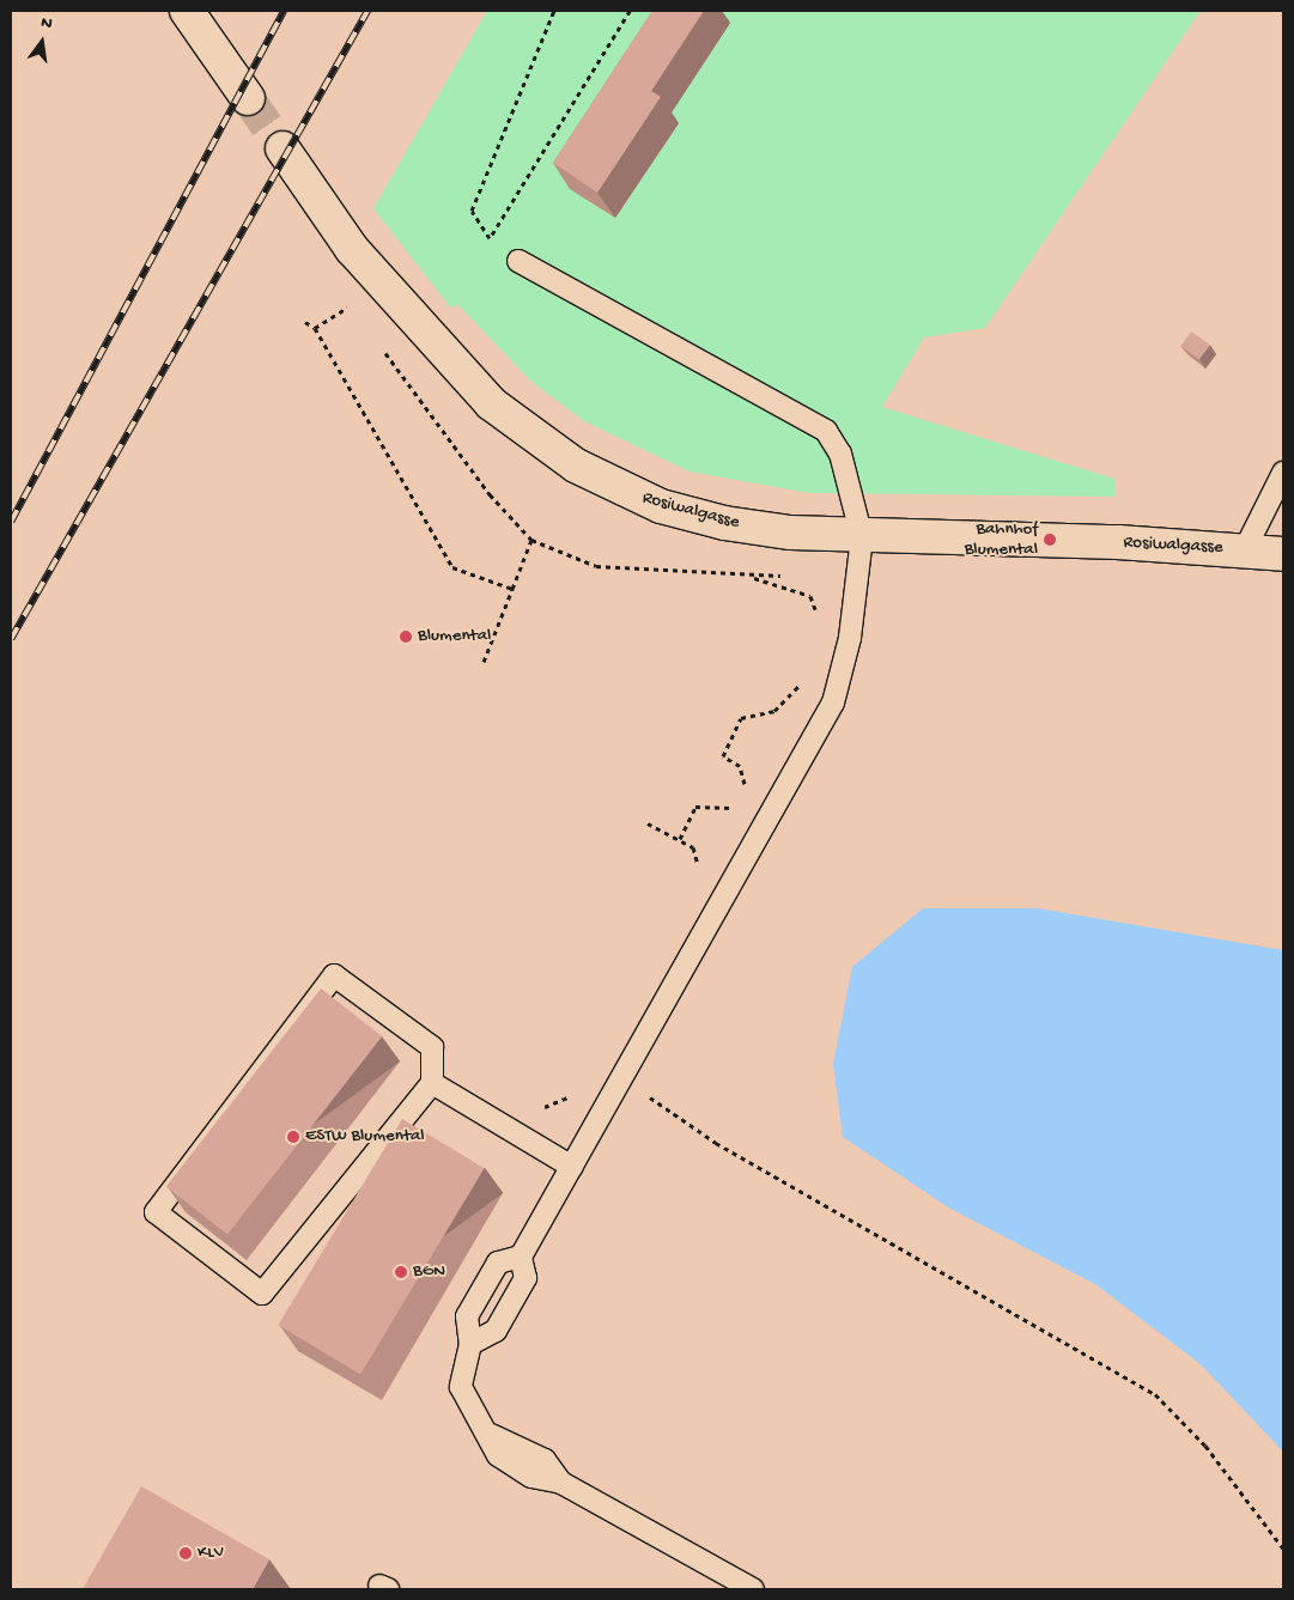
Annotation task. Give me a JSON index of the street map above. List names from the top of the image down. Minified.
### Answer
{"streets":{"street":["Rosiwalgasse"]},"places":["Bahnhof Blumental","Blumental","ESTW Blumental","BGN","KLV"],"north":"top"}
